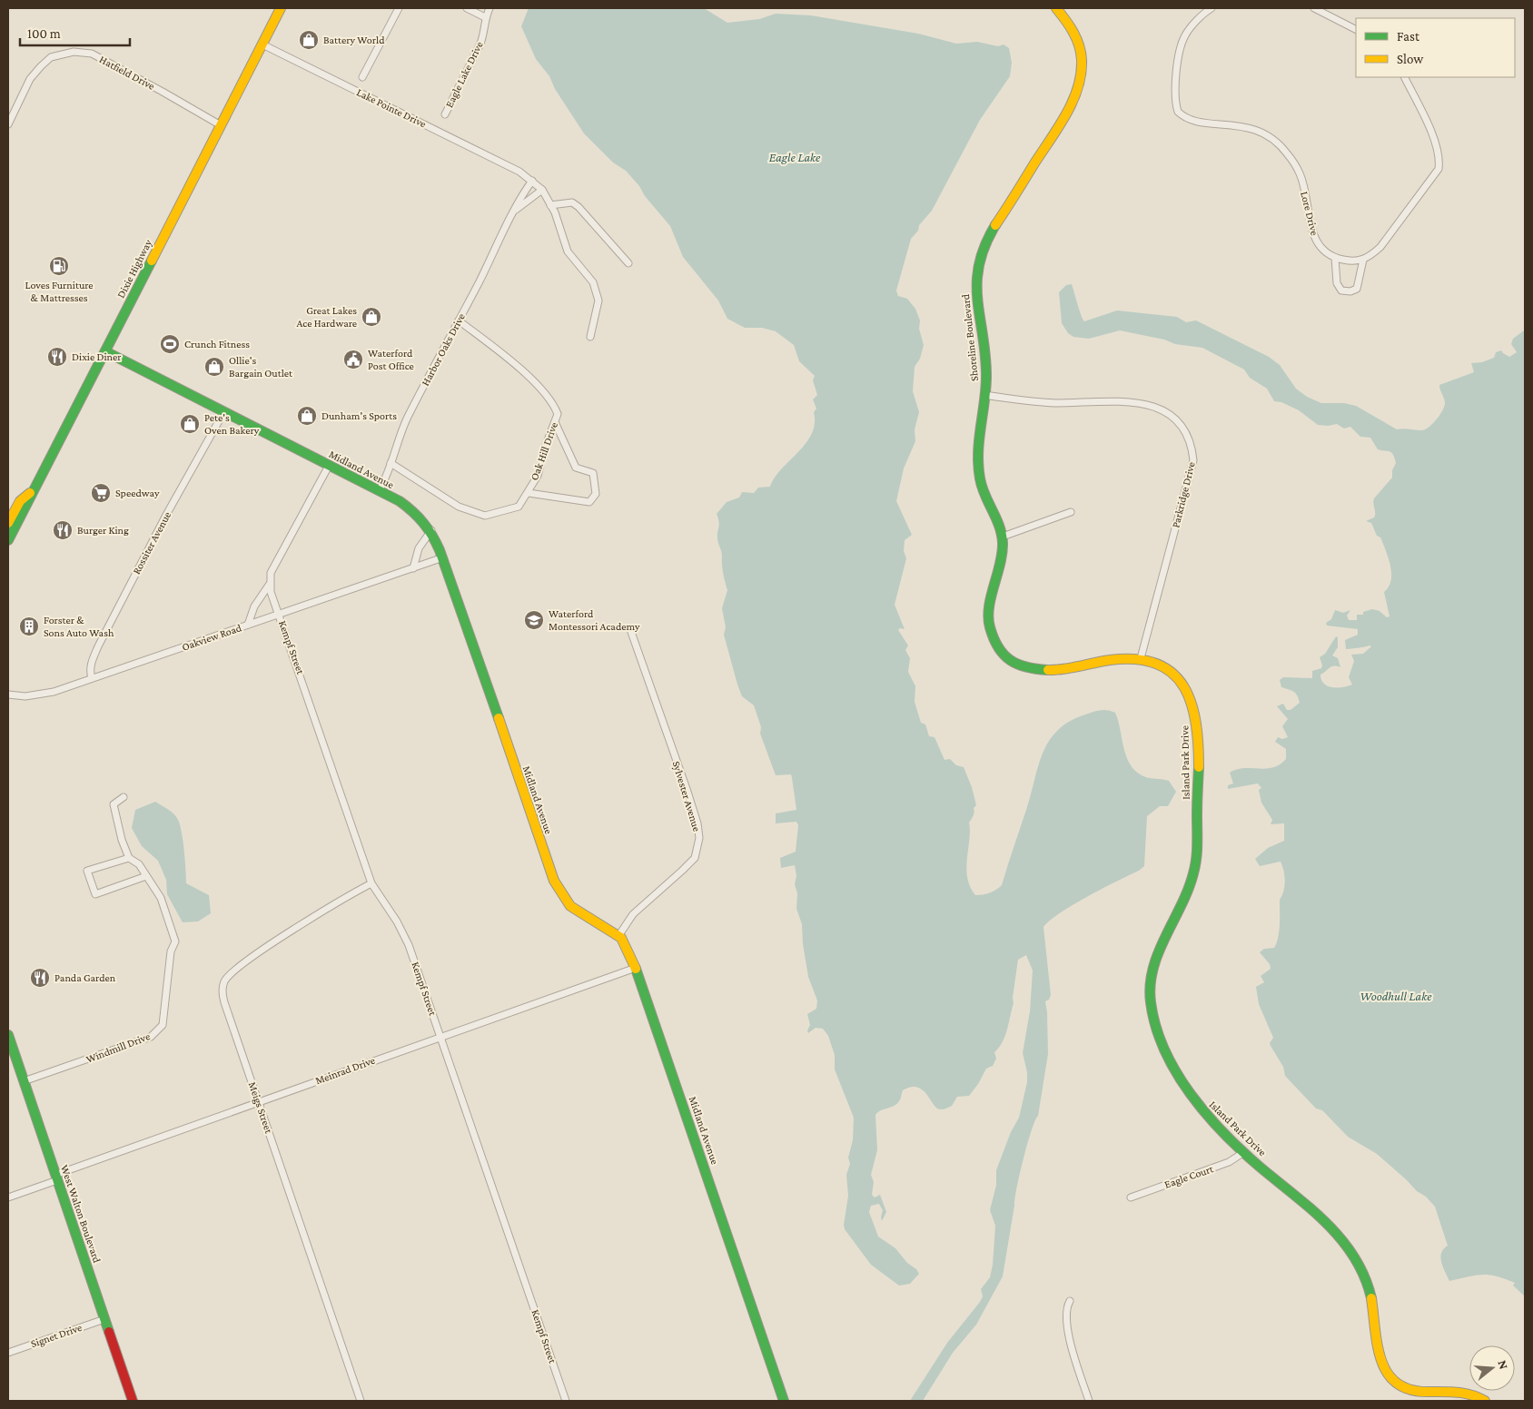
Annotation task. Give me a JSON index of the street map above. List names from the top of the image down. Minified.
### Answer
{"streets":{"street":["Hatfield Drive","Eagle Lake Drive","Lake Pointe Drive","Lore Drive","Dixie Highway","Shoreline Boulevard","Harbor Oaks Drive","Oak Hill Drive","Midland Avenue","Parkridge Drive","Rossiter Avenue","Oakview Road","Kempf Street","Island Park Drive","Sylvester Avenue","Windmill Drive","Meinrad Drive","Meigs Street","Eagle Court","West Walton Boulevard","Signet Drive"]},"crossings":[["Hatfield Drive","Dixie Highway"],["Lake Pointe Drive","Dixie Highway"],["Lake Pointe Drive","Harbor Oaks Drive"],["Dixie Highway","Midland Avenue"],["Shoreline Boulevard","Parkridge Drive"],["Shoreline Boulevard","Island Park Drive"],["Harbor Oaks Drive","Oak Hill Drive"],["Harbor Oaks Drive","Midland Avenue"],["Midland Avenue","Rossiter Avenue"],["Midland Avenue","Oakview Road"],["Midland Avenue","Sylvester Avenue"],["Midland Avenue","Meinrad Drive"],["Parkridge Drive","Island Park Drive"],["Rossiter Avenue","Oakview Road"],["Oakview Road","Kempf Street"],["Kempf Street","Meinrad Drive"],["Kempf Street","Meigs Street"],["Island Park Drive","Eagle Court"],["Windmill Drive","West Walton Boulevard"],["Meinrad Drive","Meigs Street"],["Meinrad Drive","West Walton Boulevard"],["West Walton Boulevard","Signet Drive"]],"water":["Eagle Lake","Woodhull Lake"],"places":{"shop":["Battery World","Great Lakes Ace Hardware","Ollie's Bargain Outlet","Dunham's Sports","Pete's Oven Bakery"],"fuel station":["Loves Furniture & Mattresses"],"sports":["Crunch Fitness"],"restaurant":["Dixie Diner","Burger King","Panda Garden"],"public building":["Waterford Post Office"],"supermarket":["Speedway"],"school or university":["Waterford Montessori Academy"],"building":["Forster & Sons Auto Wash"]},"legend":["Fast","Slow"],"scale_bar":"100 m","north":"right"}
